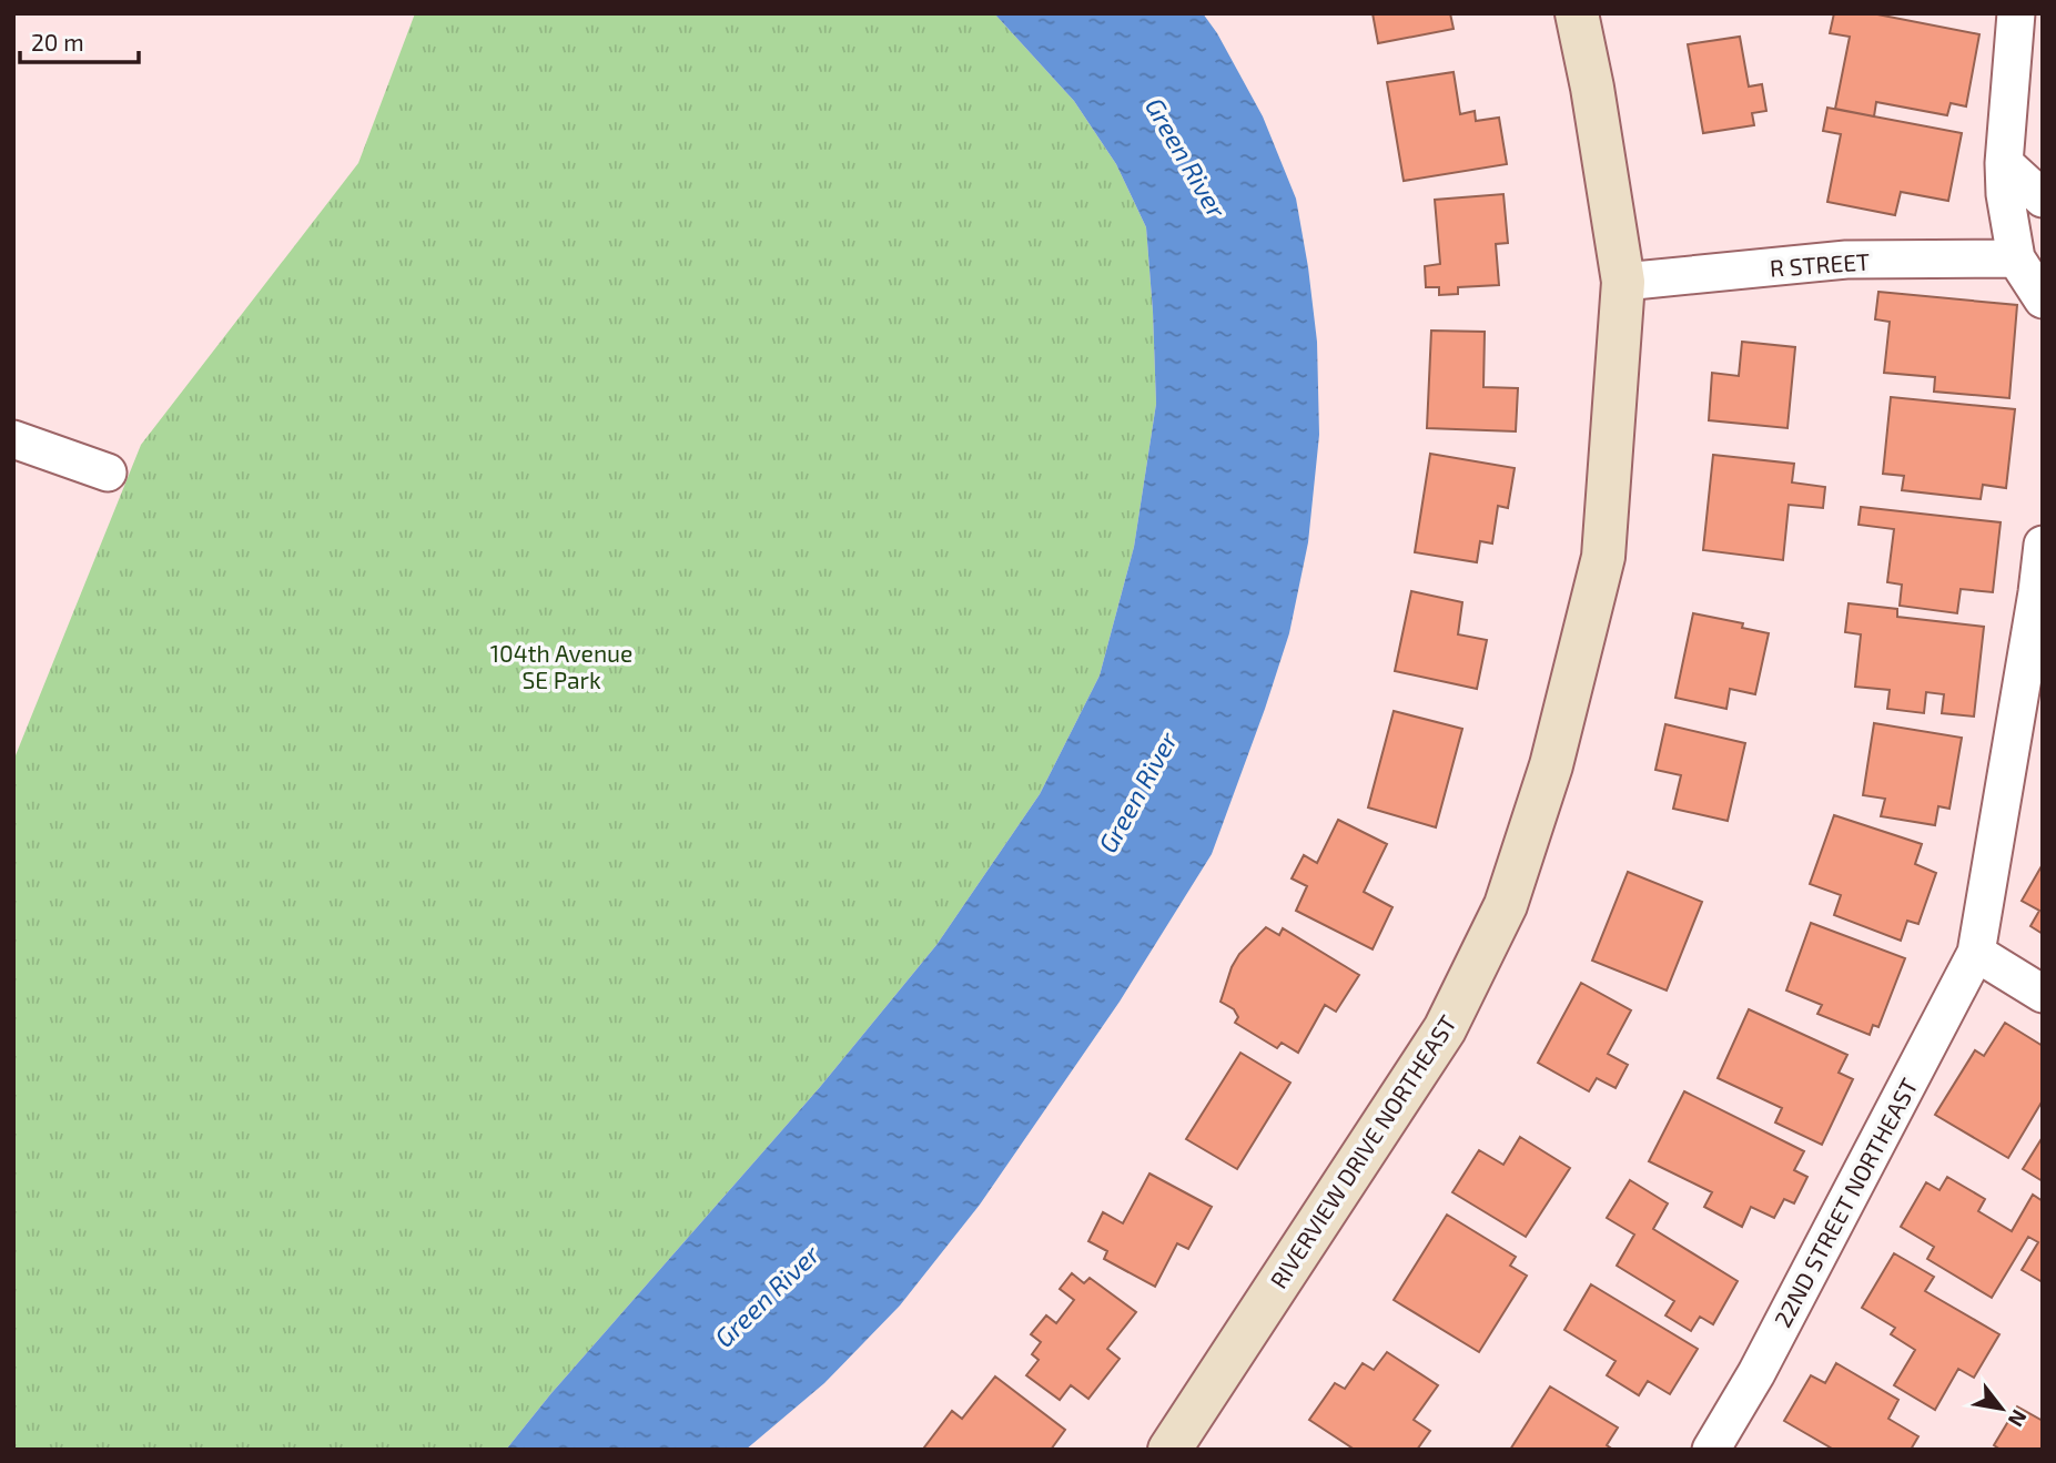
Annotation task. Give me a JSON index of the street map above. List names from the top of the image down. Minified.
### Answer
{"streets":{"street":["R STREET","RIVERVIEW DRIVE NORTHEAST","22ND STREET NORTHEAST"]},"crossings":[["R STREET","RIVERVIEW DRIVE NORTHEAST"]],"water":["Green River"],"parks":["104th Avenue SE Park"],"scale_bar":"20 m","north":"bottom right"}
